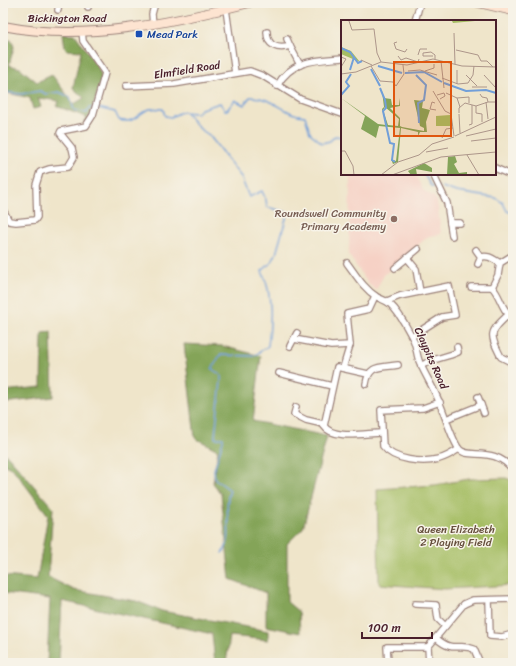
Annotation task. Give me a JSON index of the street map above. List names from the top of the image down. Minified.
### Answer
{"streets":{"main road":["Bickington Road"],"street":["Elmfield Road","Claypits Road"]},"crossings":[["Bickington Road","Elmfield Road"]],"parks":["Queen Elizabeth 2 Playing Field"],"places":{"transit":["Mead Park"],"other":["Roundswell Community Primary Academy"]},"scale_bar":"100 m"}
